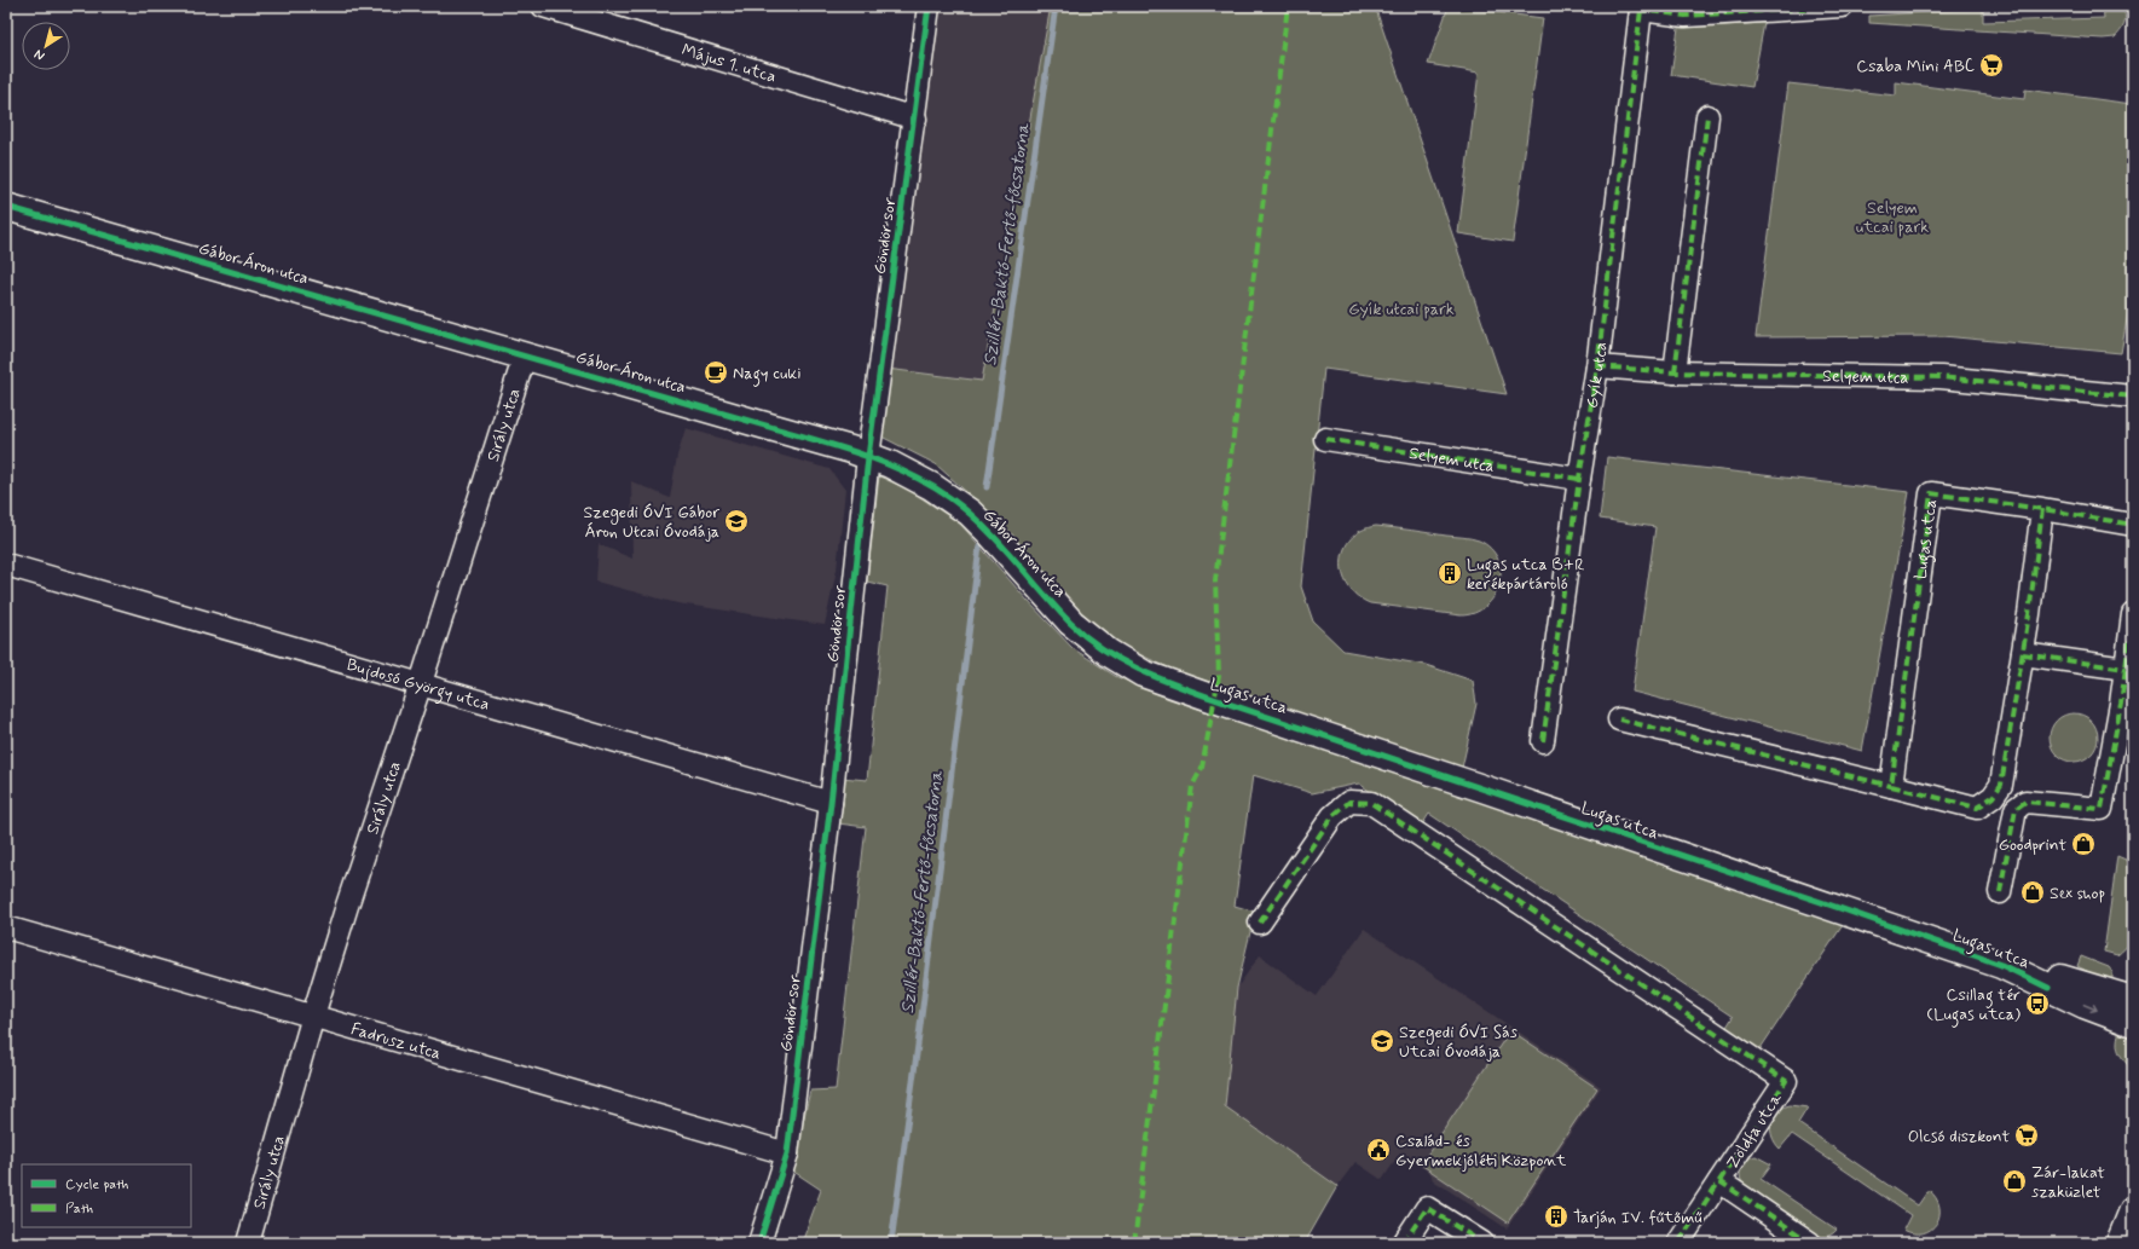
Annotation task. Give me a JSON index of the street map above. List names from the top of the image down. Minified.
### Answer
{"streets":{"street":["Május 1. utca","Göndör sor","Gábor Áron utca","Gyík utca","Selyem utca","Sirály utca","Lugas utca","Bujdosó György utca","Fadrusz utca","Zöldfa utca"]},"crossings":[["Május 1. utca","Göndör sor"],["Göndör sor","Gábor Áron utca"],["Göndör sor","Bujdosó György utca"],["Göndör sor","Fadrusz utca"],["Gábor Áron utca","Sirály utca"],["Gábor Áron utca","Lugas utca"],["Gyík utca","Selyem utca"],["Sirály utca","Bujdosó György utca"],["Sirály utca","Fadrusz utca"]],"water":["Szillér-Baktó-Fertő-főcsatorna"],"parks":["Selyem utcai park","Gyík utcai park"],"places":{"supermarket":["Csaba Mini ABC","Olcsó diszkont"],"cafe":["Nagy cuki"],"school or university":["Szegedi ÓVI Gábor Áron Utcai Óvodája","Szegedi ÓVI Sás Utcai Óvodája"],"building":["Lugas utca B+R kerékpártároló","Tarján IV. fűtőmű"],"shop":["Goodprint","Sex shop","Zár-lakat szaküzlet"],"bus stop":["Csillag tér (Lugas utca)"],"public building":["Család- és Gyermekjóléti Központ"]},"legend":["Cycle path","Path"],"north":"bottom left"}
